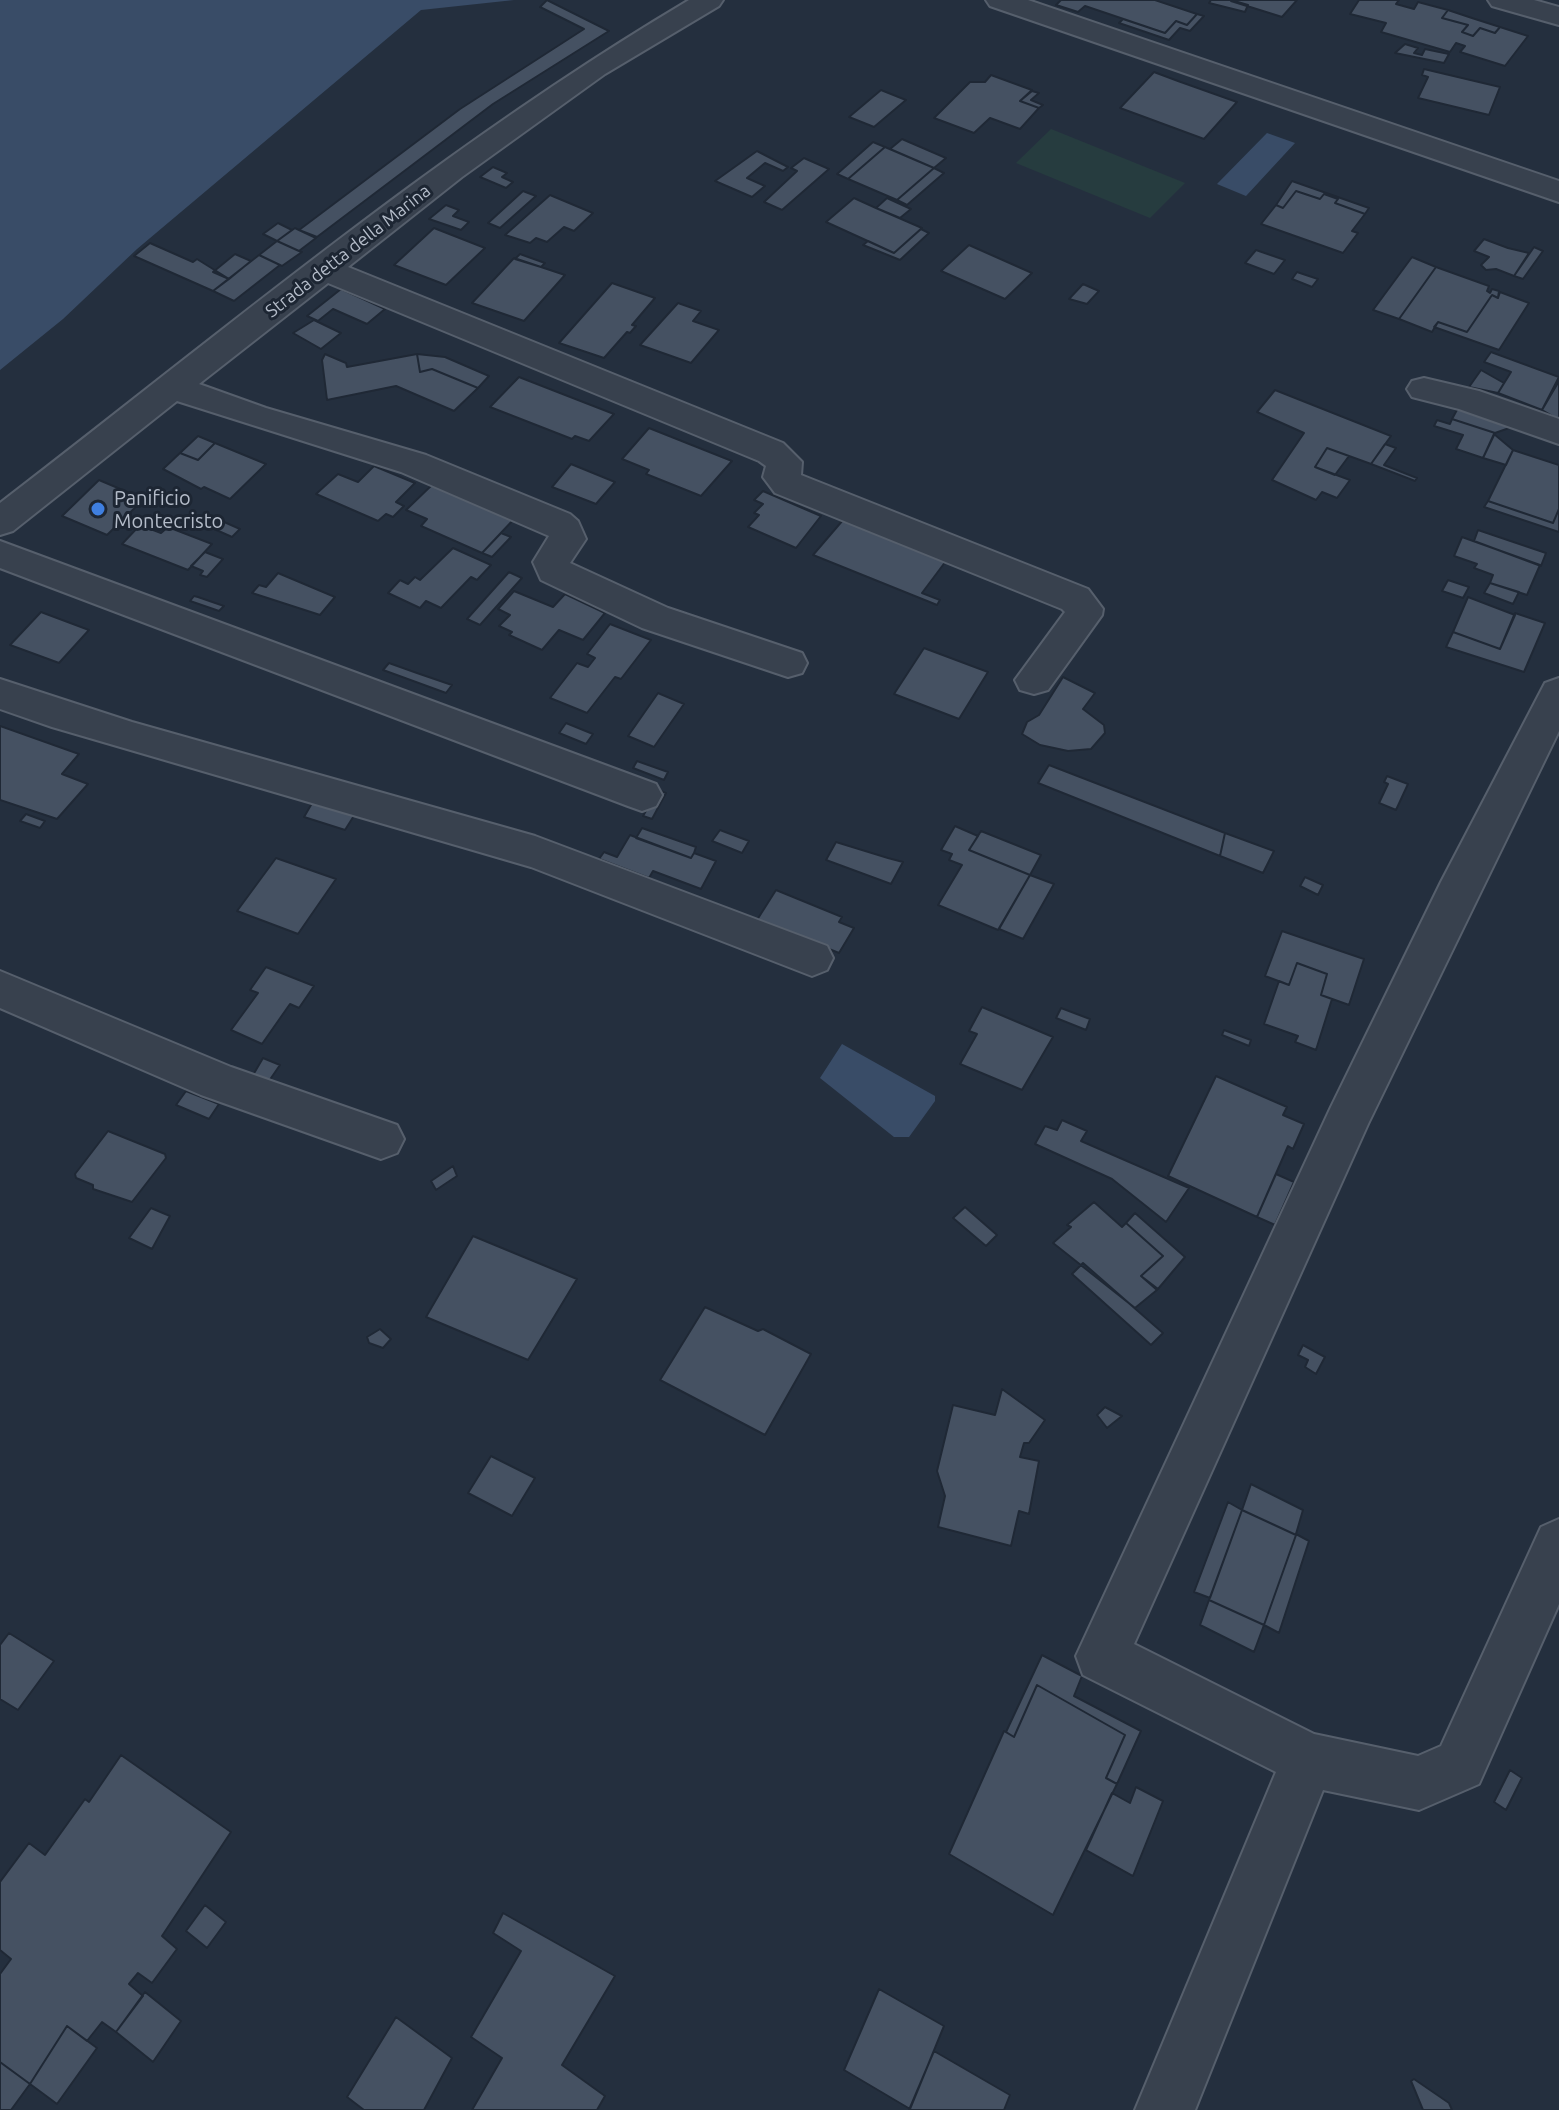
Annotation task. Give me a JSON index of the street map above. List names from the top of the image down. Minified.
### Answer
{"streets":{"street":["Strada detta della Marina"]},"places":["Panificio Montecristo"]}
